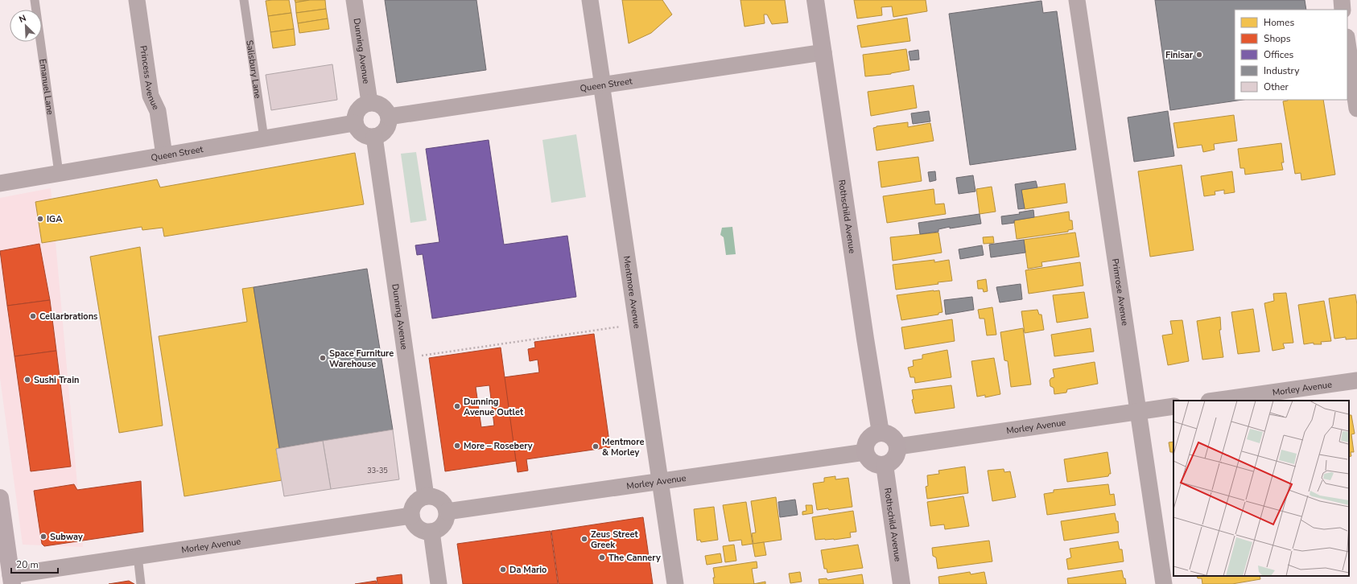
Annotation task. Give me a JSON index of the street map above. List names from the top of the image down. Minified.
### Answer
{"streets":{"street":["Dunning Avenue","Princess Avenue","Queen Street","Rothschild Avenue","Mentmore Avenue","Primrose Avenue","Morley Avenue"],"lane":["Salisbury Lane","Emanuel Lane"]},"crossings":[["Dunning Avenue","Queen Street"],["Dunning Avenue","Morley Avenue"],["Salisbury Lane","Queen Street"],["Princess Avenue","Queen Street"],["Queen Street","Emanuel Lane"],["Queen Street","Rothschild Avenue"],["Queen Street","Mentmore Avenue"],["Rothschild Avenue","Morley Avenue"],["Mentmore Avenue","Morley Avenue"],["Primrose Avenue","Morley Avenue"]],"places":["Finisar","IGA","Cellarbrations","Space Furniture Warehouse","Sushi Train","Dunning Avenue Outlet","More – Rosebery","Mentmore & Morley","Subway","Zeus Street Greek","The Cannery","Da Mario"],"house_numbers":["33-35"],"legend":["Homes","Shops","Offices","Industry","Other"],"scale_bar":"20 m","north":"top left"}
